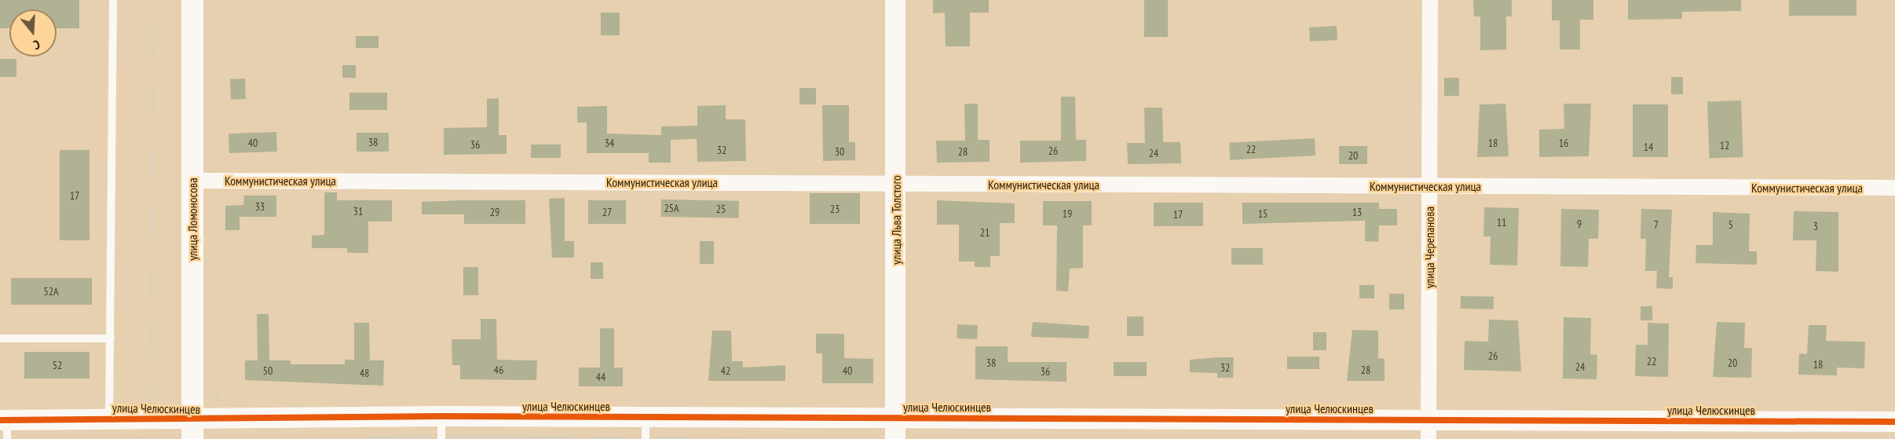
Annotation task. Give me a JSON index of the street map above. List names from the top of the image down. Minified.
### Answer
{"streets":{"main road":["улица Ломоносова"],"street":["Коммунистическая улица","улица Льва Толстого","улица Черепанова","улица Челюскинцев"]},"crossings":[["Коммунистическая улица","улица Ломоносова"],["Коммунистическая улица","улица Льва Толстого"],["Коммунистическая улица","улица Черепанова"],["улица Ломоносова","улица Челюскинцев"],["улица Льва Толстого","улица Челюскинцев"],["улица Черепанова","улица Челюскинцев"]],"house_numbers":["38","40","34","18","16","36","12","14","22","32","26","30","28","24","20","17","33","25А","25","23","31","29","27","13","19","15","17","11","9","7","5","3","21","52А","26","22","38","20","18","52","24","32","46","28","50","42","40","36","48","44"],"north":"bottom"}
